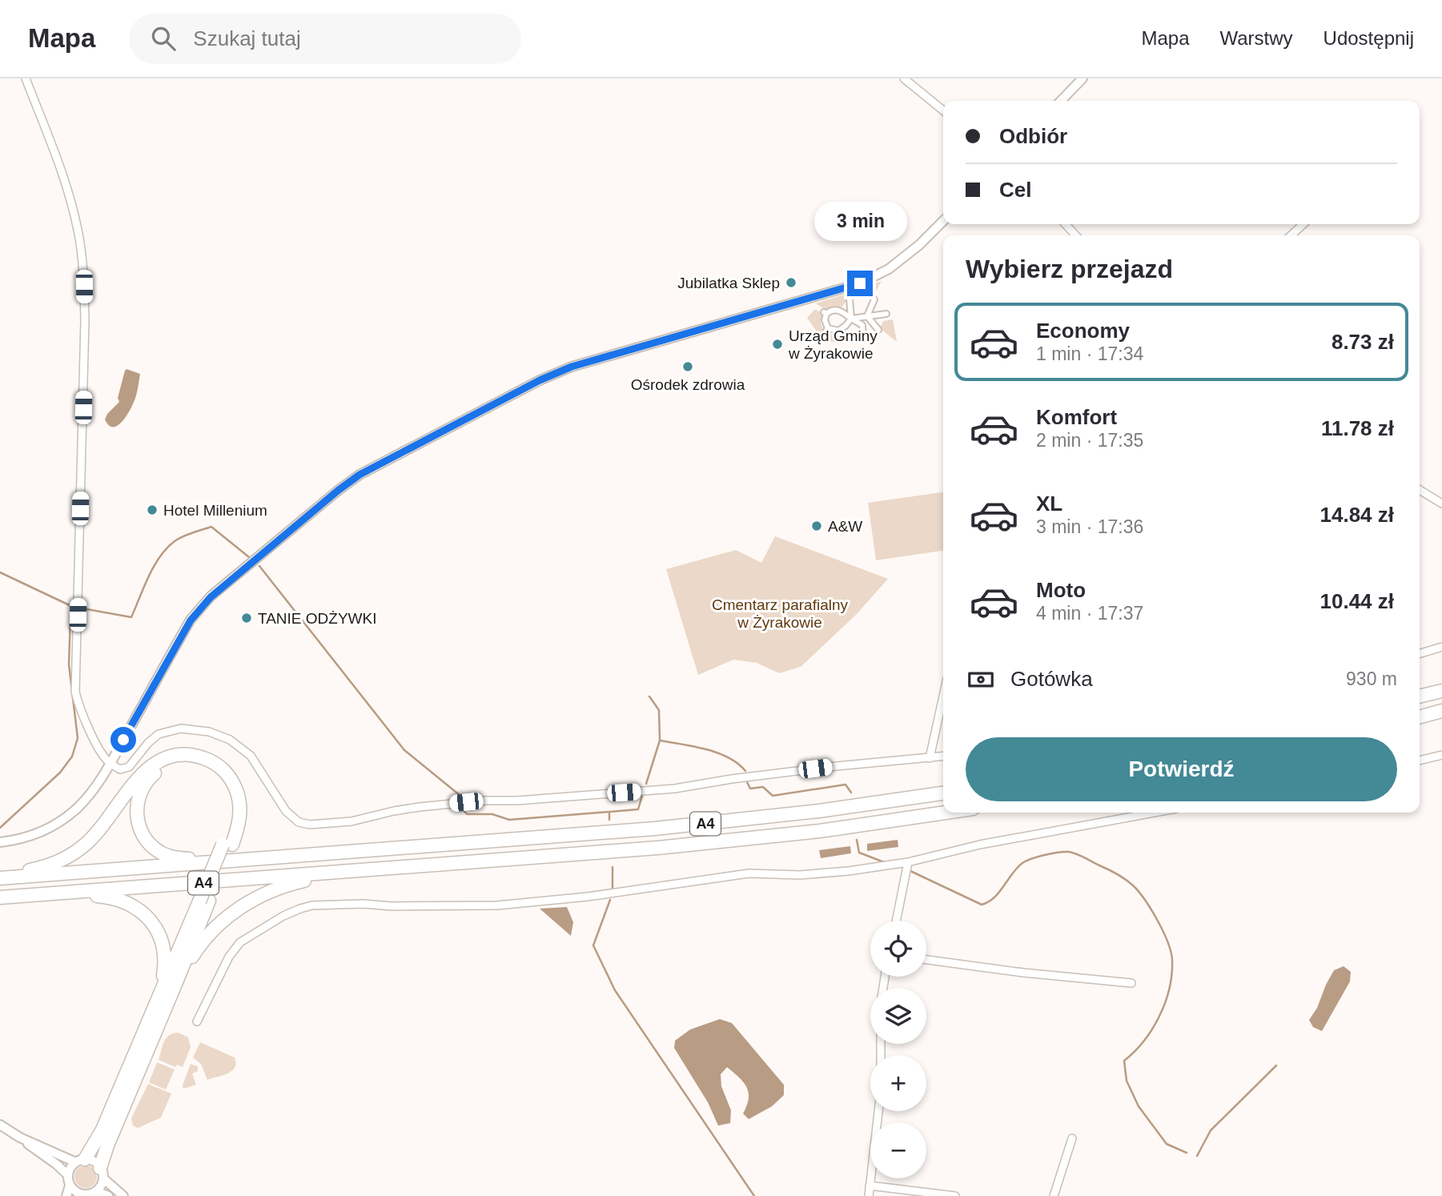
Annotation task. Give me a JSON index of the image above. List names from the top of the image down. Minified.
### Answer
{"streets":{"highway":["A4"]},"parks":["Cmentarz parafialny w Żyrakowie"],"places":["Jubilatka Sklep","Urząd Gminy w Żyrakowie","Ośrodek zdrowia","Hotel Millenium","A&W","TANIE ODŻYWKI"],"page":{"header":"Mapa","search":"Szukaj tutaj","nav":["Mapa","Warstwy","Udostępnij"],"banner":["Odbiór","Cel"],"bubble":"3 min","heading":"Wybierz przejazd","list":[{"name":"Economy","note":"1 min · 17:34","value":"8.73 zł"},{"name":"Komfort","note":"2 min · 17:35","value":"11.78 zł"},{"name":"XL","note":"3 min · 17:36","value":"14.84 zł"},{"name":"Moto","note":"4 min · 17:37","value":"10.44 zł"}],"pay":["Gotówka","930 m"],"buttons":"Potwierdź","map_buttons":["+","−"]}}
